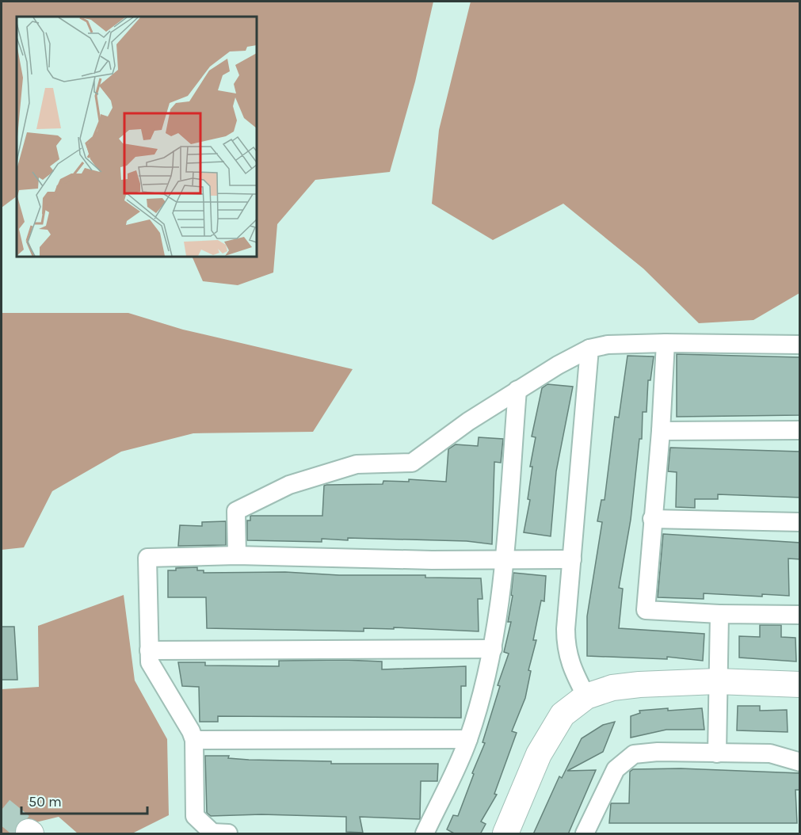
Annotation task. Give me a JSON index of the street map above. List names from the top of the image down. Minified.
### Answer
{"scale_bar":"50 m"}
